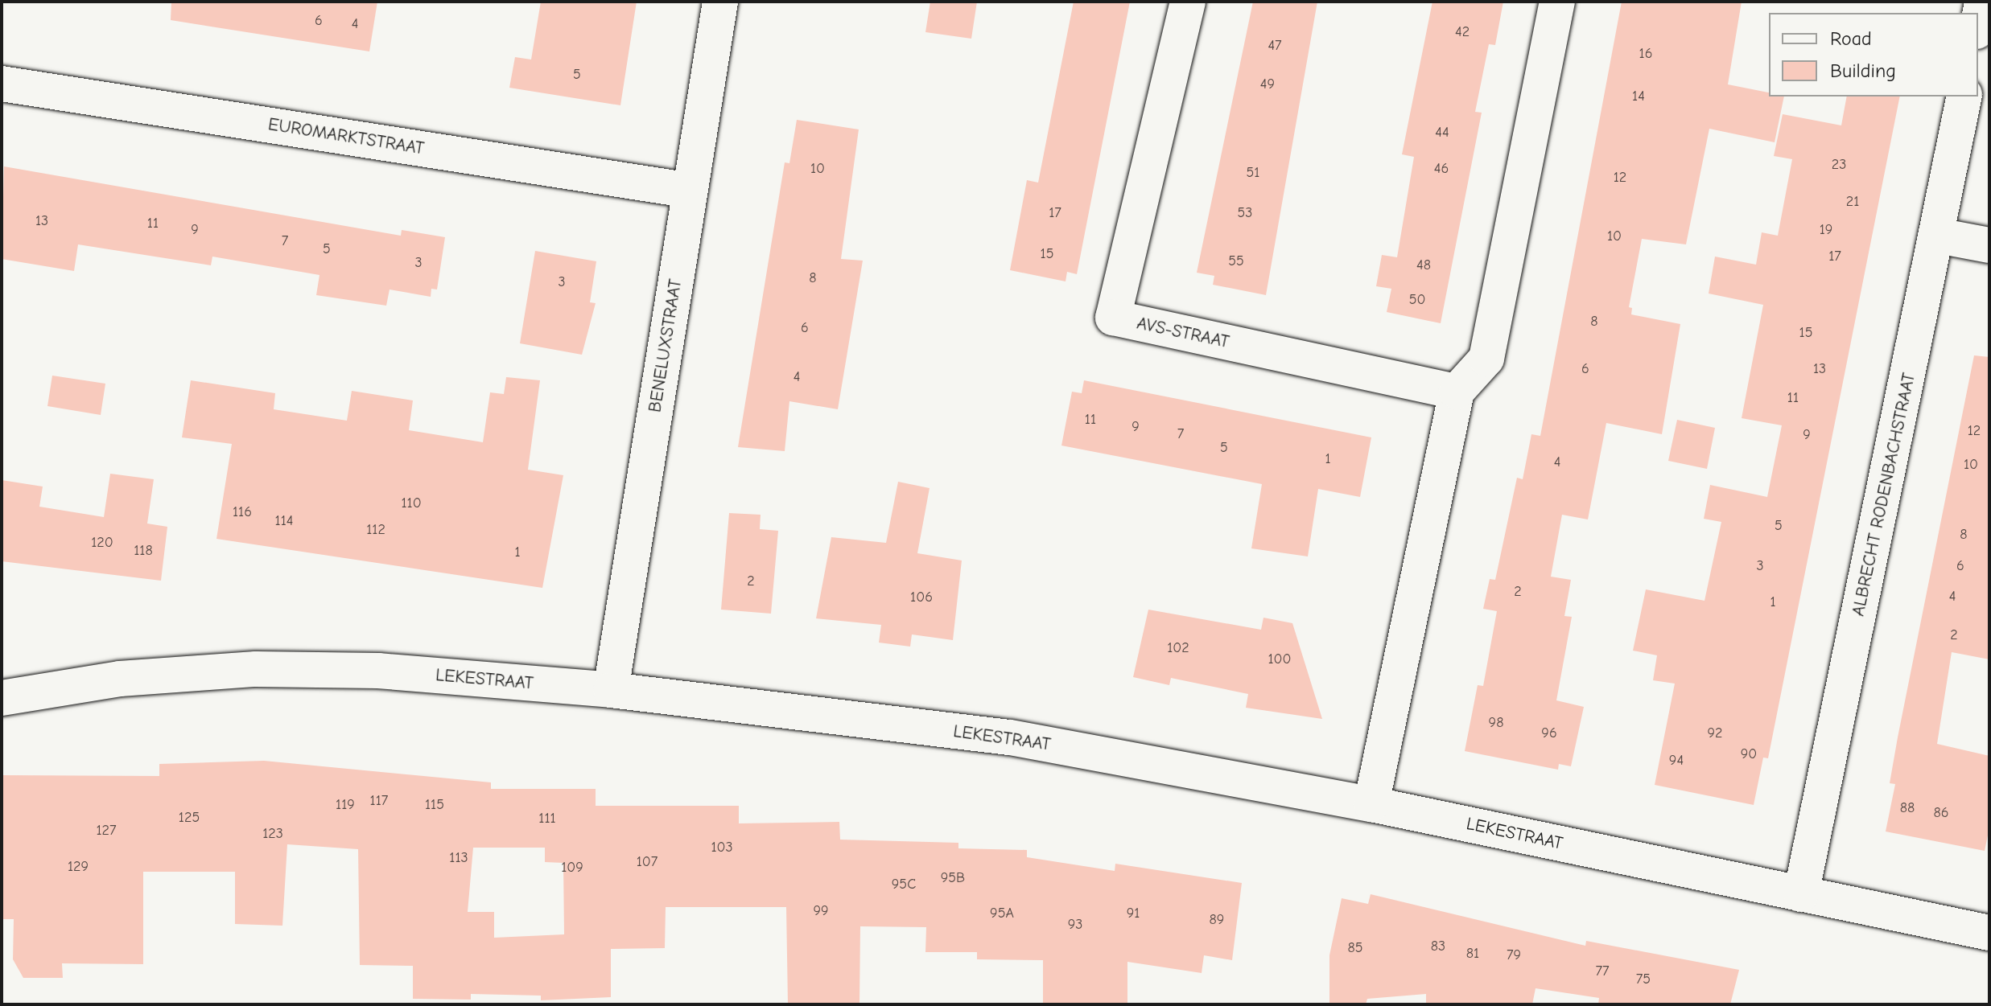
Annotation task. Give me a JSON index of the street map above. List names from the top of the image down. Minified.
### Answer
{"streets":{"street":["EUROMARKTSTRAAT","AVS-STRAAT","BENELUXSTRAAT","ALBRECHT RODENBACHSTRAAT","LEKESTRAAT"]},"crossings":[["EUROMARKTSTRAAT","BENELUXSTRAAT"],["BENELUXSTRAAT","LEKESTRAAT"],["ALBRECHT RODENBACHSTRAAT","LEKESTRAAT"]],"house_numbers":["6","4","42","47","16","5","49","14","44","23","10","46","51","12","21","17","53","13","11","9","19","10","7","5","15","17","55","3","48","8","3","50","8","6","15","6","13","4","11","11","9","12","7","9","5","1","4","10","110","116","114","5","112","8","120","118","1","3","6","2","2","4","106","1","2","102","100","98","96","92","90","94","117","119","115","88","86","125","111","127","123","103","113","107","129","109","95B","95C","99","95A","91","89","93","83","85","81","79","77","75"],"legend":["Road","Building"]}
